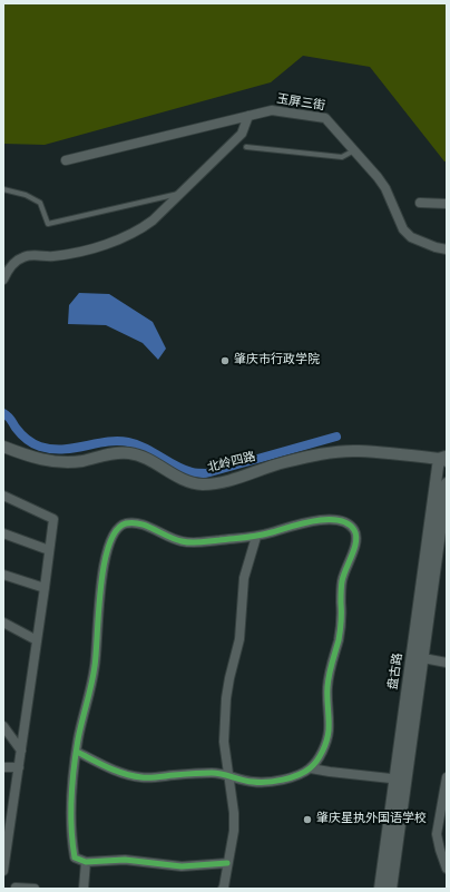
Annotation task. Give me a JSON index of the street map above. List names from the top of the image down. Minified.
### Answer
{"streets":{"street":["玉屏三街","北岭四路","盘古路"]},"crossings":[["北岭四路","盘古路"]],"places":["肇庆市行政学院","肇庆星执外国语学校"]}
